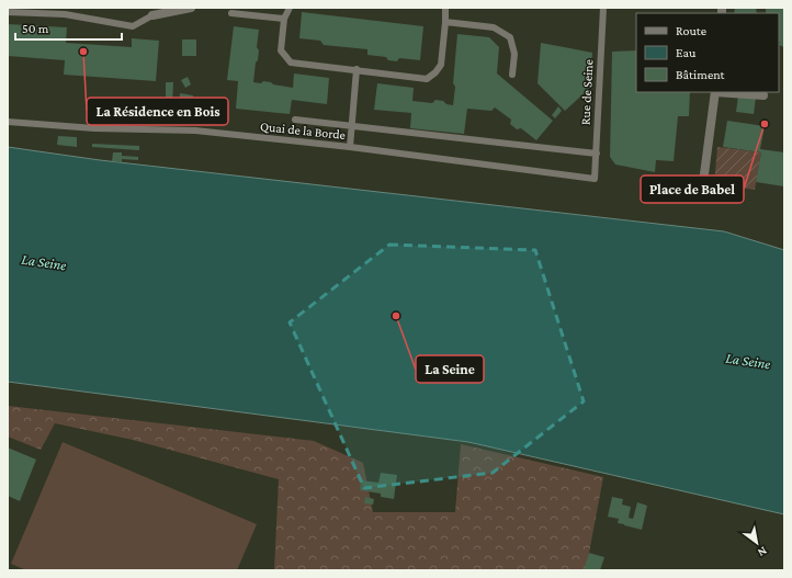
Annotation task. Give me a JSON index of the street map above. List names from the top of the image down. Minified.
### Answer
{"streets":{"lane":["Rue de Seine","Quai de la Borde"]},"crossings":[["Rue de Seine","Quai de la Borde"]],"water":["La Seine"],"places":["La Résidence en Bois","Place de Babel","La Seine"],"legend":["Route","Eau","Bâtiment"],"scale_bar":"50 m","north":"bottom right"}
